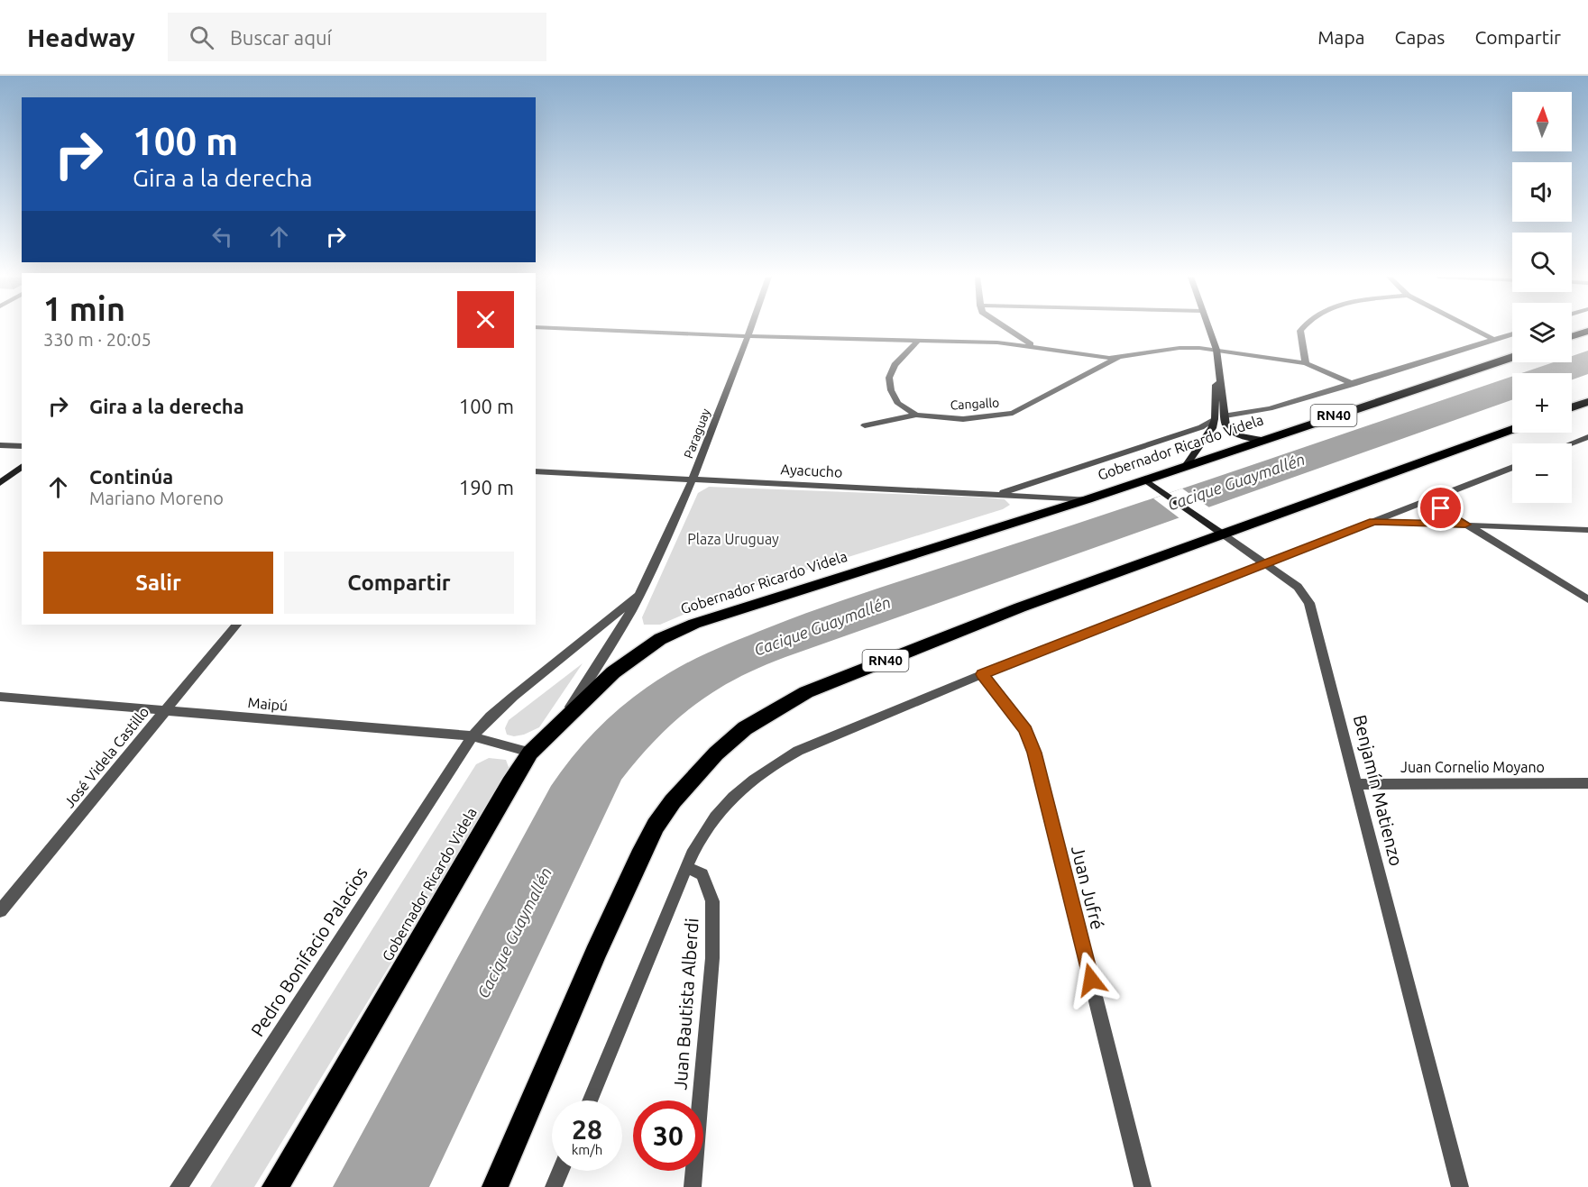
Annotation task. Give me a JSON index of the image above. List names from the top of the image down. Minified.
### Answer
{"streets":{"highway":["RN40","Gobernador Ricardo Videla"],"street":["Cangallo","Paraguay","Ayacucho","Maipú","José Videla Castillo","Juan Cornelio Moyano","Benjamín Matienzo","Juan Jufré","Pedro Bonifacio Palacios","Juan Bautista Alberdi"]},"crossings":[["RN40","Benjamín Matienzo"],["Paraguay","Gobernador Ricardo Videla"],["Paraguay","Ayacucho"],["Paraguay","Maipú"],["Paraguay","Pedro Bonifacio Palacios"],["Gobernador Ricardo Videla","Ayacucho"],["Gobernador Ricardo Videla","Maipú"],["Gobernador Ricardo Videla","Benjamín Matienzo"],["Maipú","José Videla Castillo"],["Maipú","Pedro Bonifacio Palacios"],["Juan Cornelio Moyano","Benjamín Matienzo"]],"water":["Cacique Guaymallén"],"parks":["Plaza Uruguay"],"north":"top","page":{"header":"Headway","search":"Buscar aquí","nav":["Mapa","Capas","Compartir"],"map_buttons":["+","−"],"turn":["100 m","Gira a la derecha"],"heading":["1 min","330 m · 20:05"],"list":[{"name":"Gira a la derecha","value":"100 m"},{"name":"Continúa","note":"Mariano Moreno","value":"190 m"}],"buttons":["Salir","Compartir"],"speed":"28 km/h","limit":"30"}}
